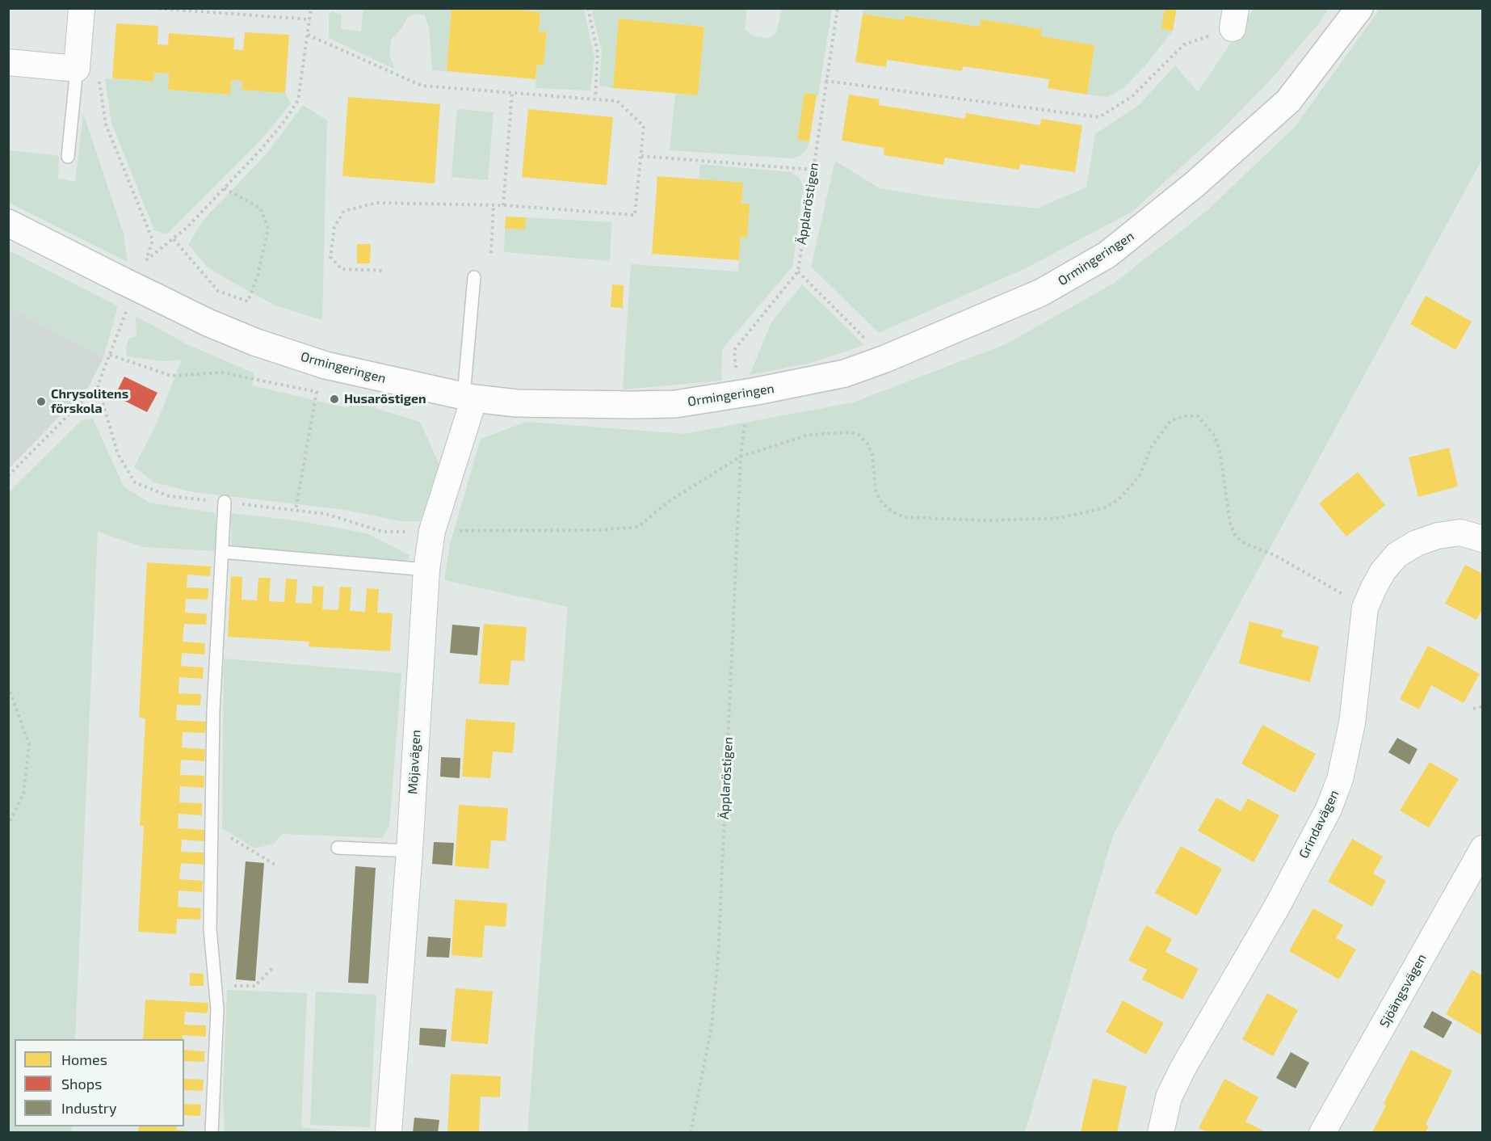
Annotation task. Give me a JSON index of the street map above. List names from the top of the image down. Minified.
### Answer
{"streets":{"street":["Ormingeringen","Möjavägen","Grindavägen","Sjöängsvägen"],"path":["Äpplaröstigen"]},"crossings":[["Ormingeringen","Möjavägen"]],"places":["Husaröstigen","Chrysolitens förskola"],"legend":["Homes","Shops","Industry"]}
